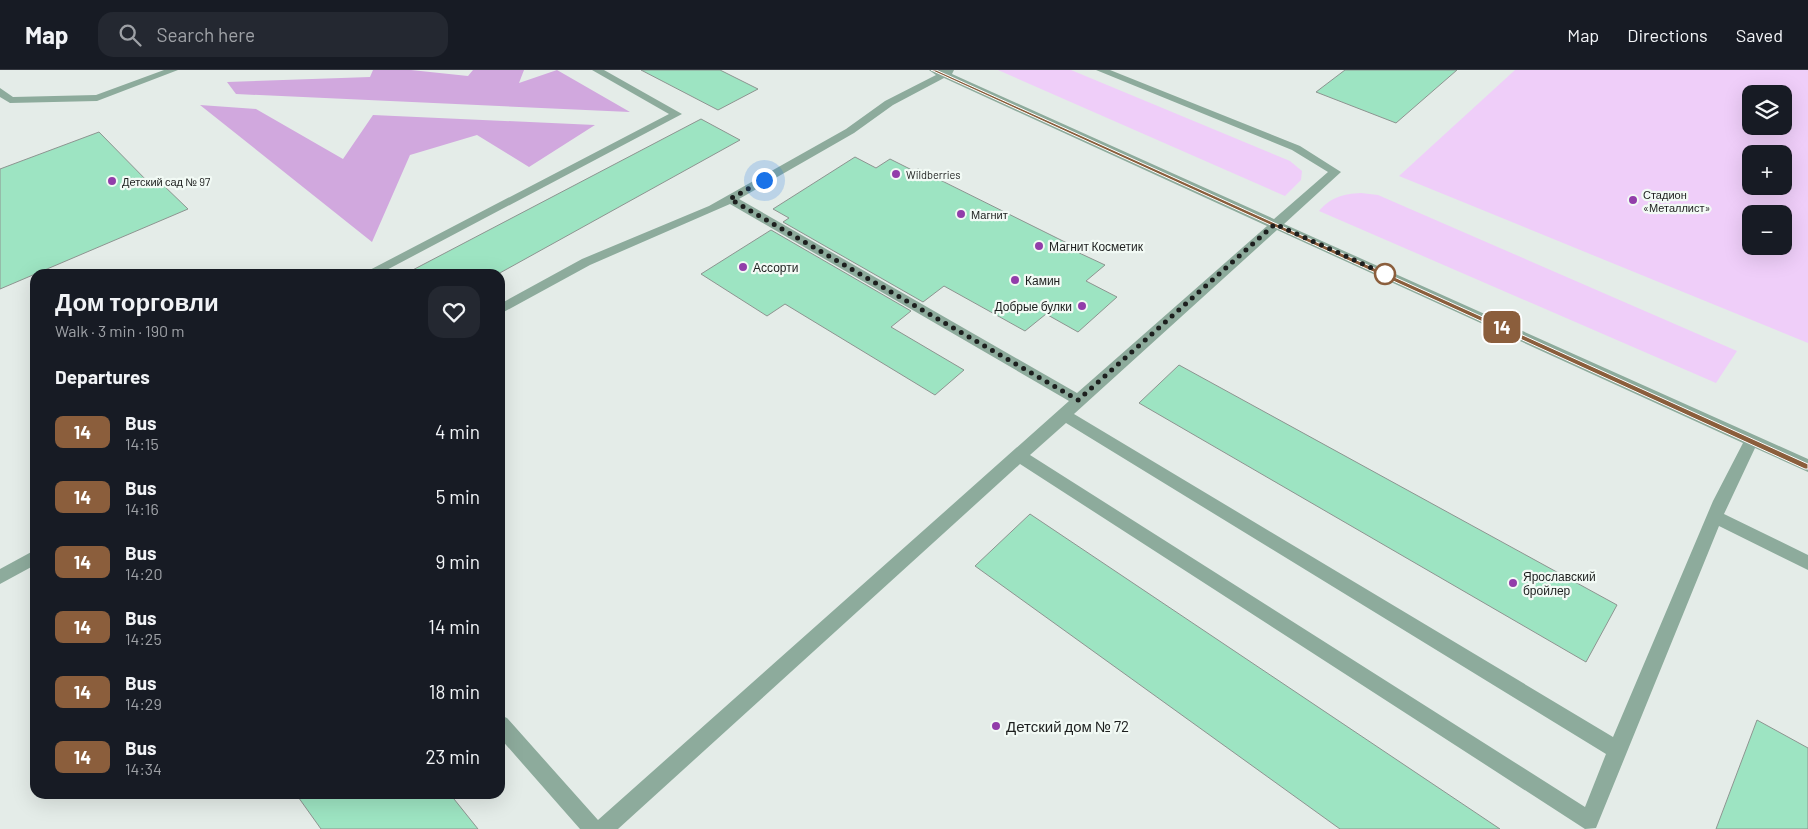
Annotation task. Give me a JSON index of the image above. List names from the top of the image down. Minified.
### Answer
{"places":["Wildberries","Детский сад № 97","Стадион «Металлист»","Магнит","Магнит Косметик","Ассорти","Камин","Добрые булки","Ярославский бройлер","Детский дом № 72"],"lines":["bus line 14"],"page":{"header":"Map","search":"Search here","nav":["Map","Directions","Saved"],"on_map":"14","map_buttons":["+","−"],"heading":[["Дом торговли","Walk · 3 min · 190 m"],"Departures"],"list":[{"mark":"14","name":"Bus","note":"14:15","value":"4 min"},{"mark":"14","name":"Bus","note":"14:16","value":"5 min"},{"mark":"14","name":"Bus","note":"14:20","value":"9 min"},{"mark":"14","name":"Bus","note":"14:25","value":"14 min"},{"mark":"14","name":"Bus","note":"14:29","value":"18 min"},{"mark":"14","name":"Bus","note":"14:34","value":"23 min"}]}}
